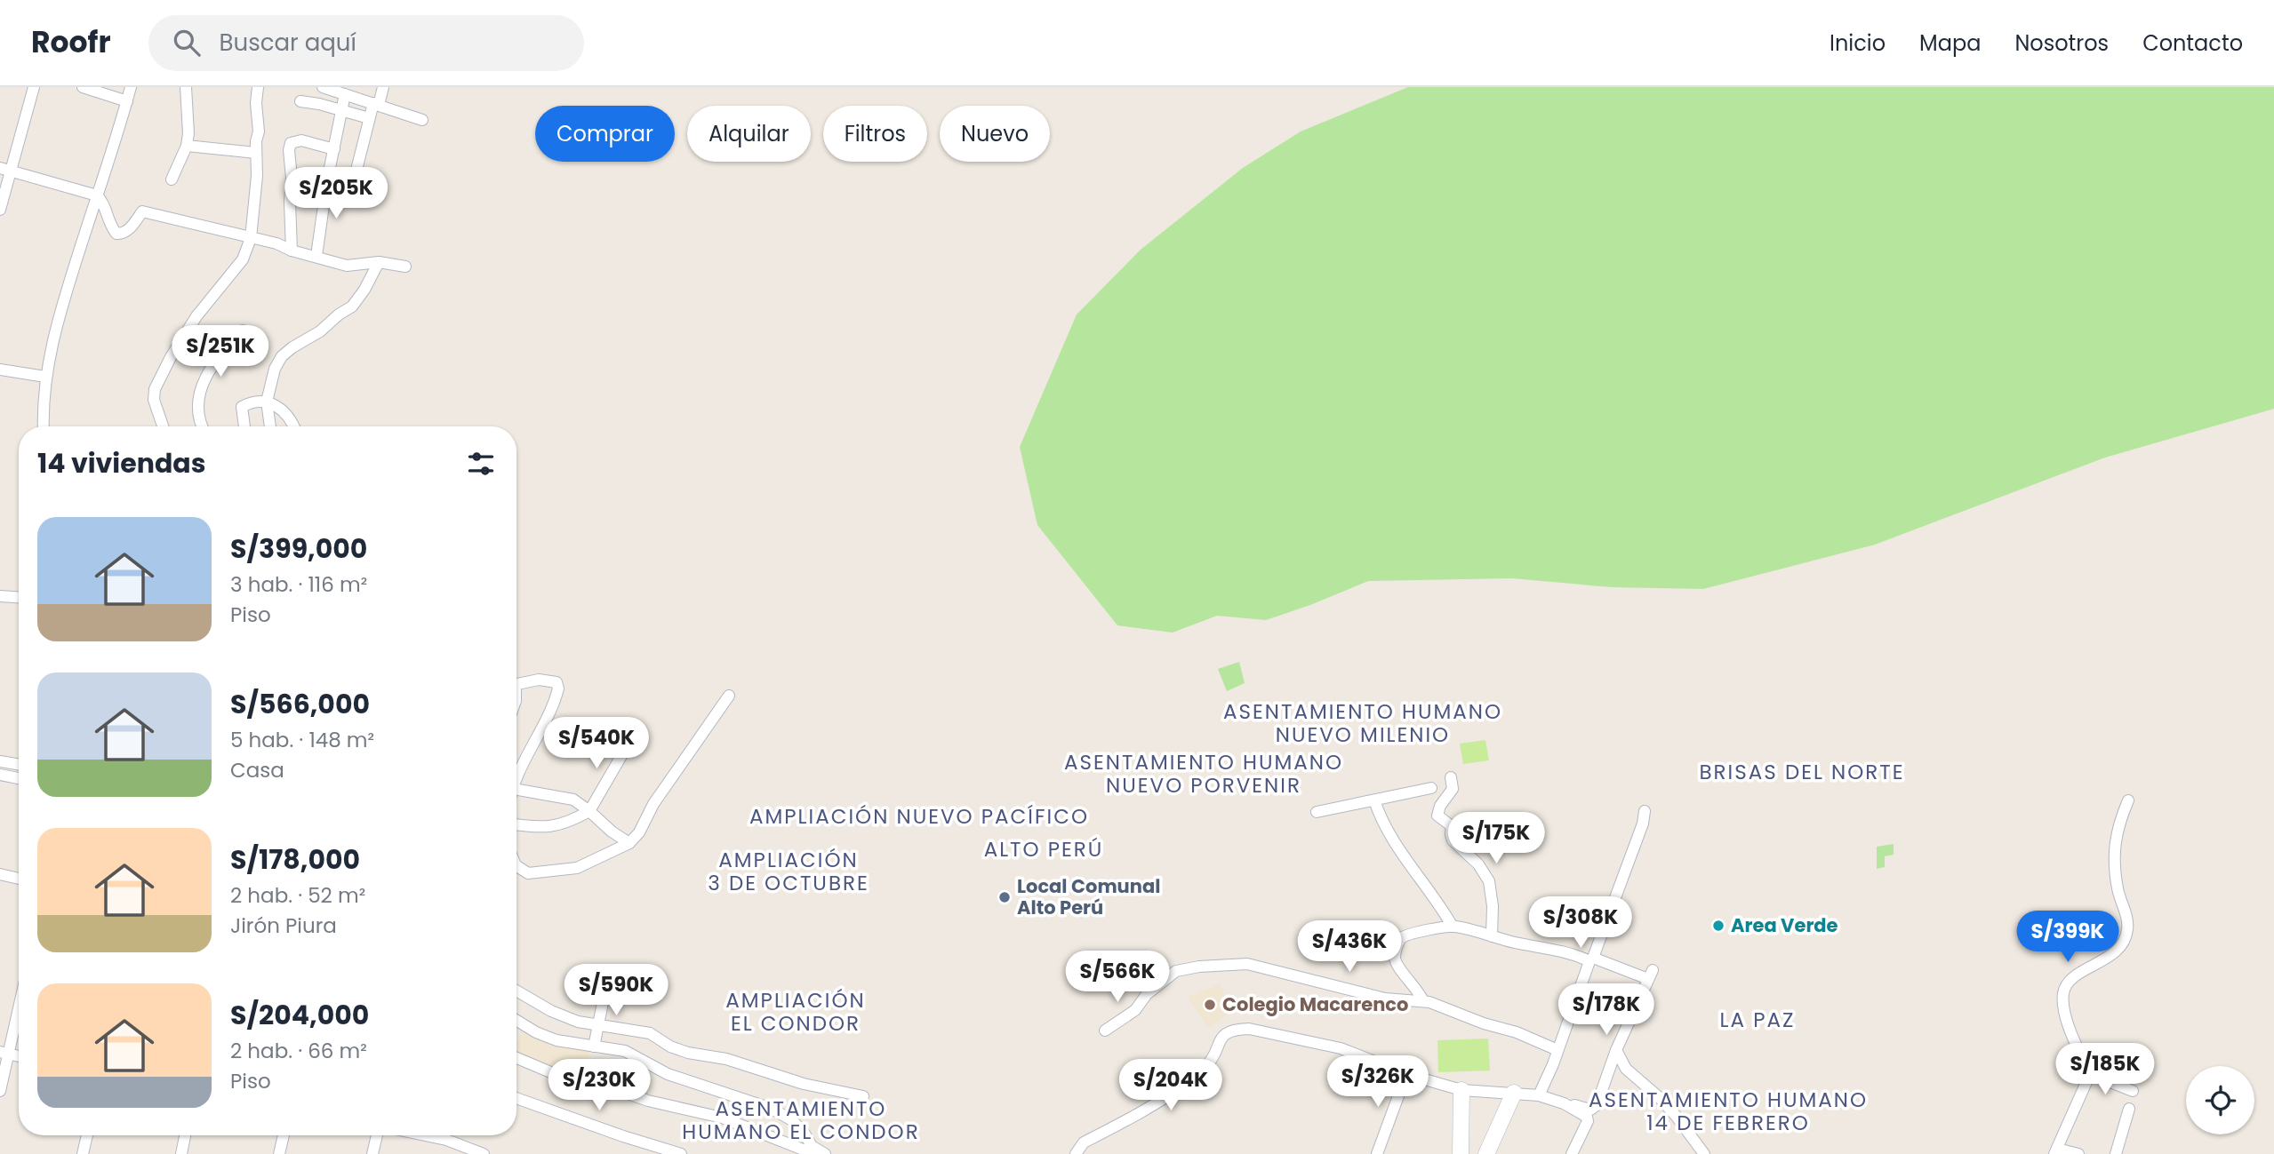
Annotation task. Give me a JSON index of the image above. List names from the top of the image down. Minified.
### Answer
{"districts":["ASENTAMIENTO HUMANO NUEVO MILENIO","ASENTAMIENTO HUMANO NUEVO PORVENIR","BRISAS DEL NORTE","AMPLIACIÓN NUEVO PACÍFICO","ALTO PERÚ","AMPLIACIÓN 3 DE OCTUBRE","AMPLIACIÓN EL CONDOR","LA PAZ","ASENTAMIENTO HUMANO 14 DE FEBRERO","ASENTAMIENTO HUMANO EL CONDOR"],"places":["Local Comunal Alto Perú","Area Verde","Colegio Macarenco"],"page":{"header":"Roofr","search":"Buscar aquí","nav":["Inicio","Mapa","Nosotros","Contacto"],"chip":["Comprar","Alquilar","Filtros","Nuevo"],"price":["S/205K","S/251K","S/540K","S/175K","S/308K","S/399K","S/436K","S/566K","S/590K","S/178K","S/185K","S/326K","S/230K","S/204K"],"heading":"14 viviendas","list":[{"name":"S/399,000","note":"3 hab. · 116 m² · Piso"},{"name":"S/566,000","note":"5 hab. · 148 m² · Casa"},{"name":"S/178,000","note":"2 hab. · 52 m² · Jirón Piura"},{"name":"S/204,000","note":"2 hab. · 66 m² · Piso"}]}}
